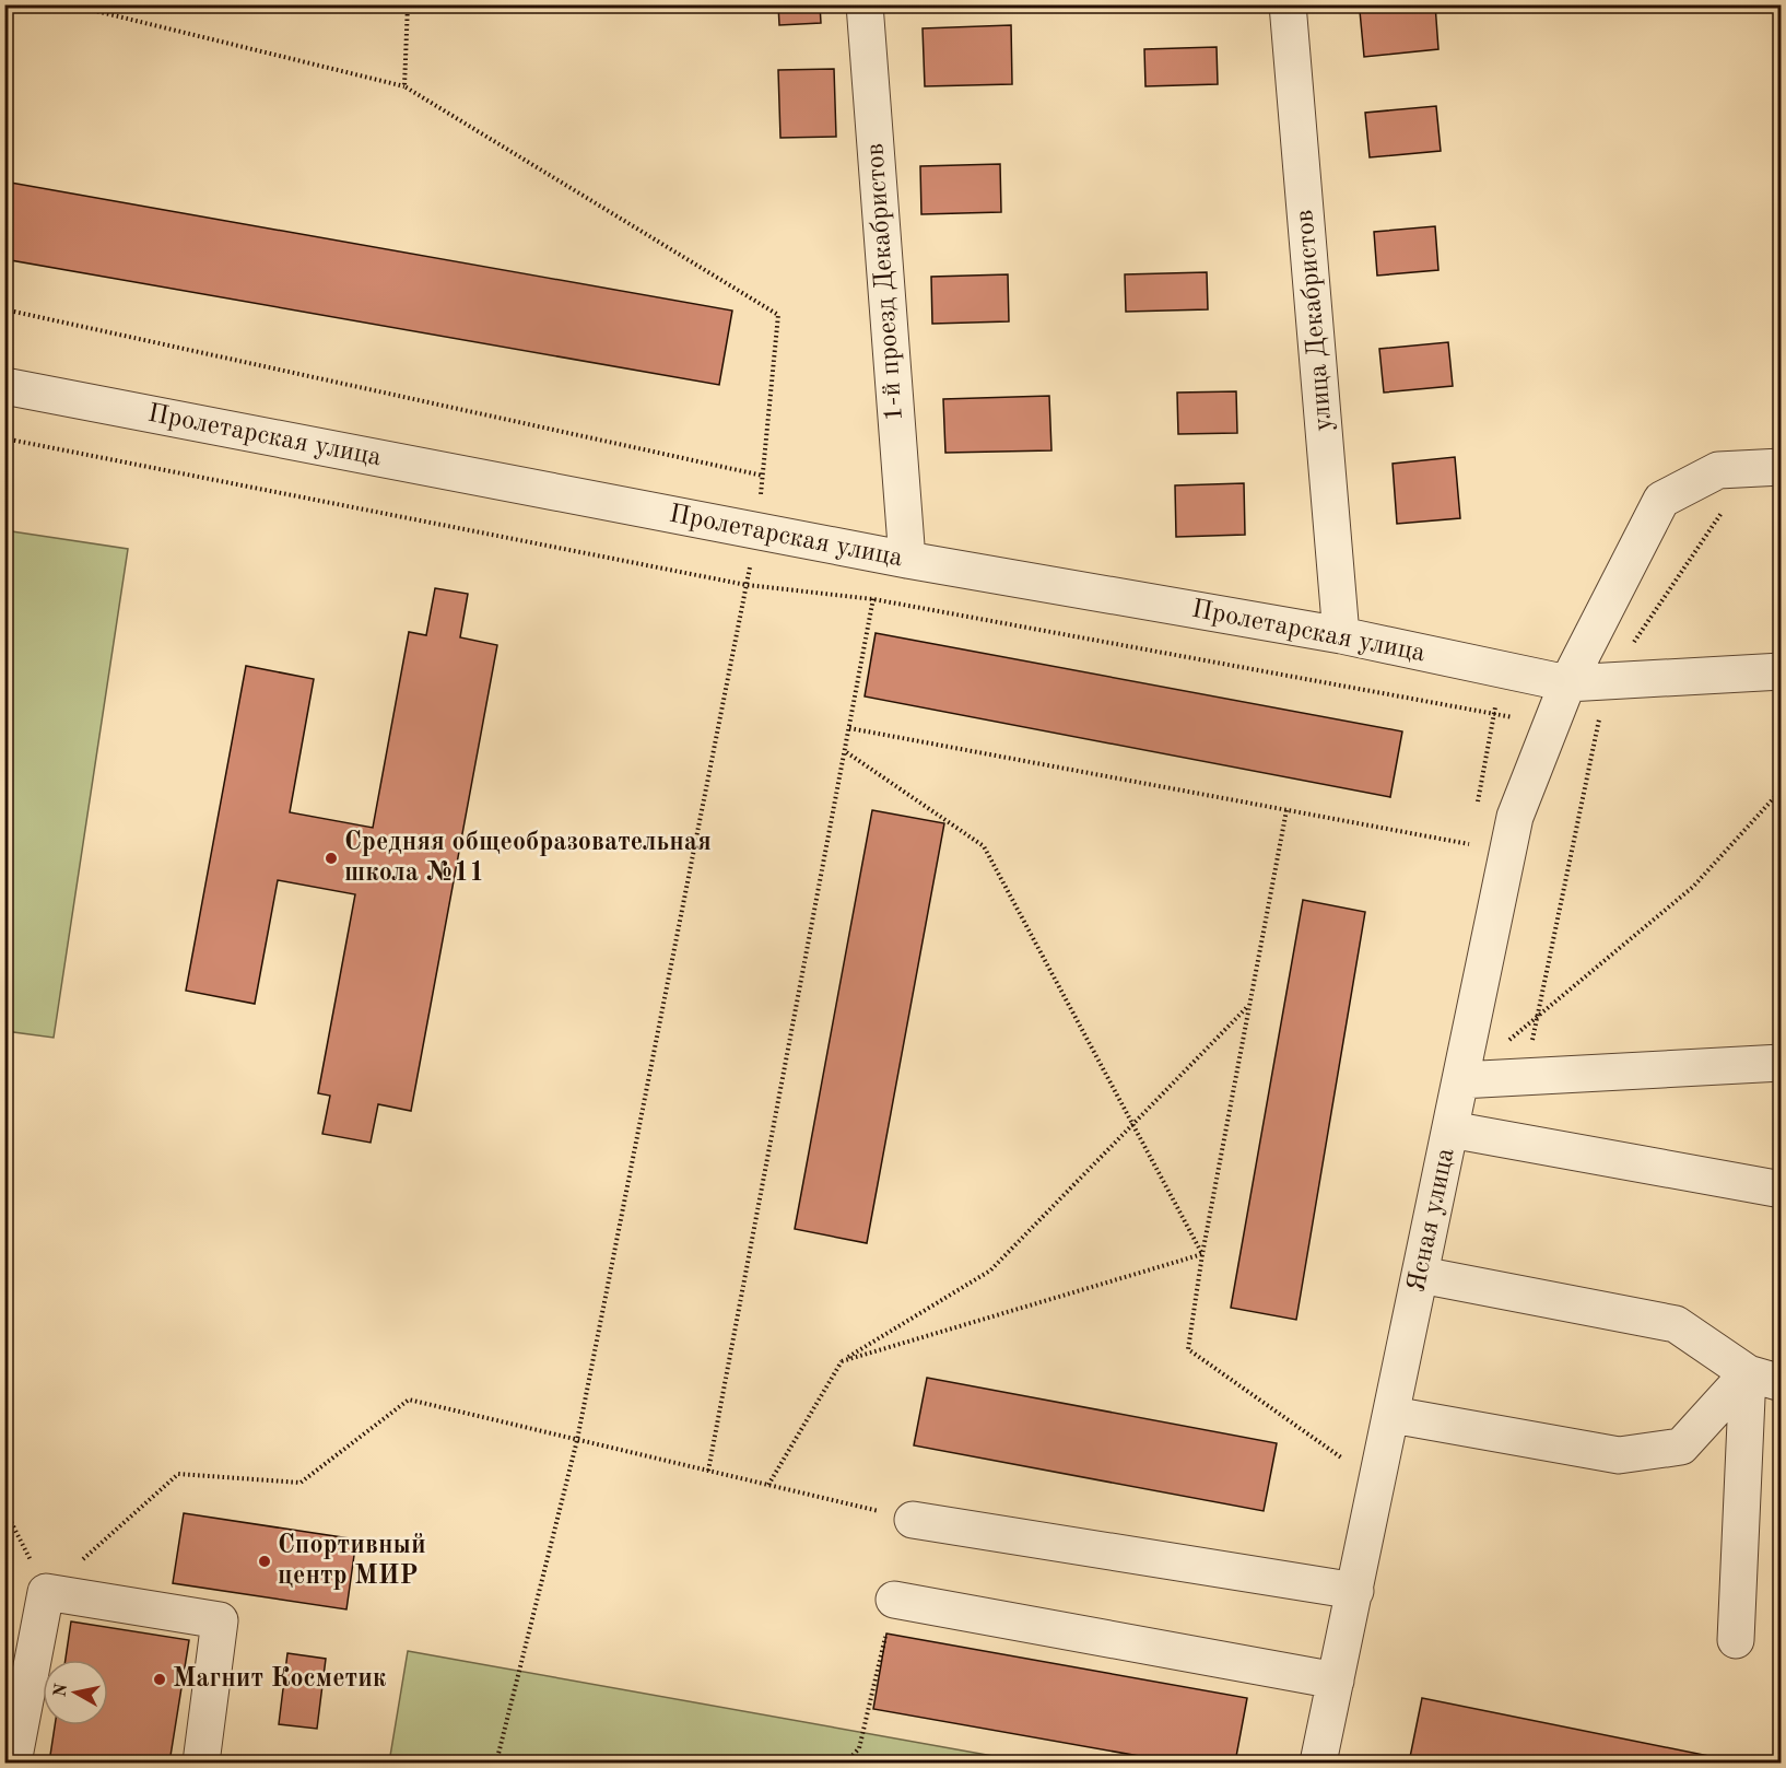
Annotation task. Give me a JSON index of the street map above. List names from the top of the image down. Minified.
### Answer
{"streets":{"street":["1-й проезд Декабристов","улица Декабристов","Пролетарская улица","Ясная улица"]},"crossings":[["1-й проезд Декабристов","Пролетарская улица"],["улица Декабристов","Пролетарская улица"],["Пролетарская улица","Ясная улица"]],"places":["Средняя общеобразовательная школа №11","Спортивный центр МИР","Магнит Косметик"],"north":"left"}
